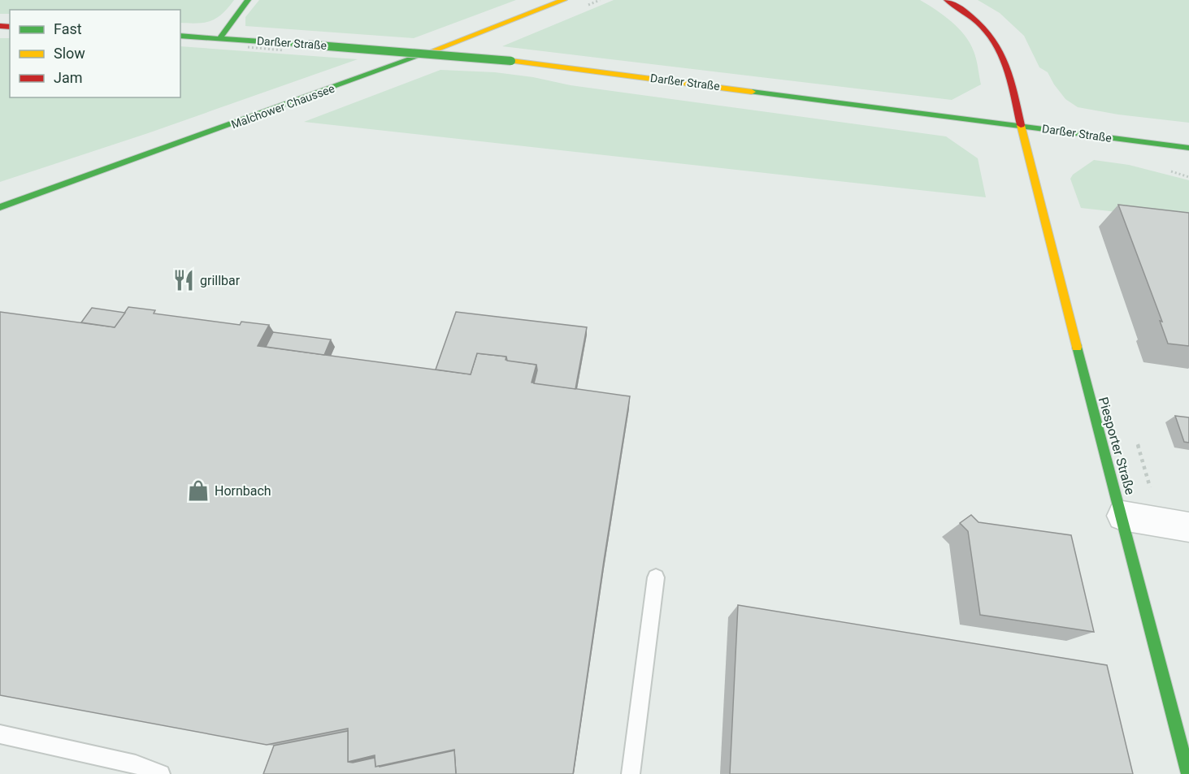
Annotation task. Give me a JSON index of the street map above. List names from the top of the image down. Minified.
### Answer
{"streets":{"main road":["Darßer Straße","Malchower Chaussee","Piesporter Straße"]},"crossings":[["Darßer Straße","Piesporter Straße"]],"places":{"restaurant":["grillbar"],"shop":["Hornbach"]},"legend":["Fast","Slow","Jam"]}
